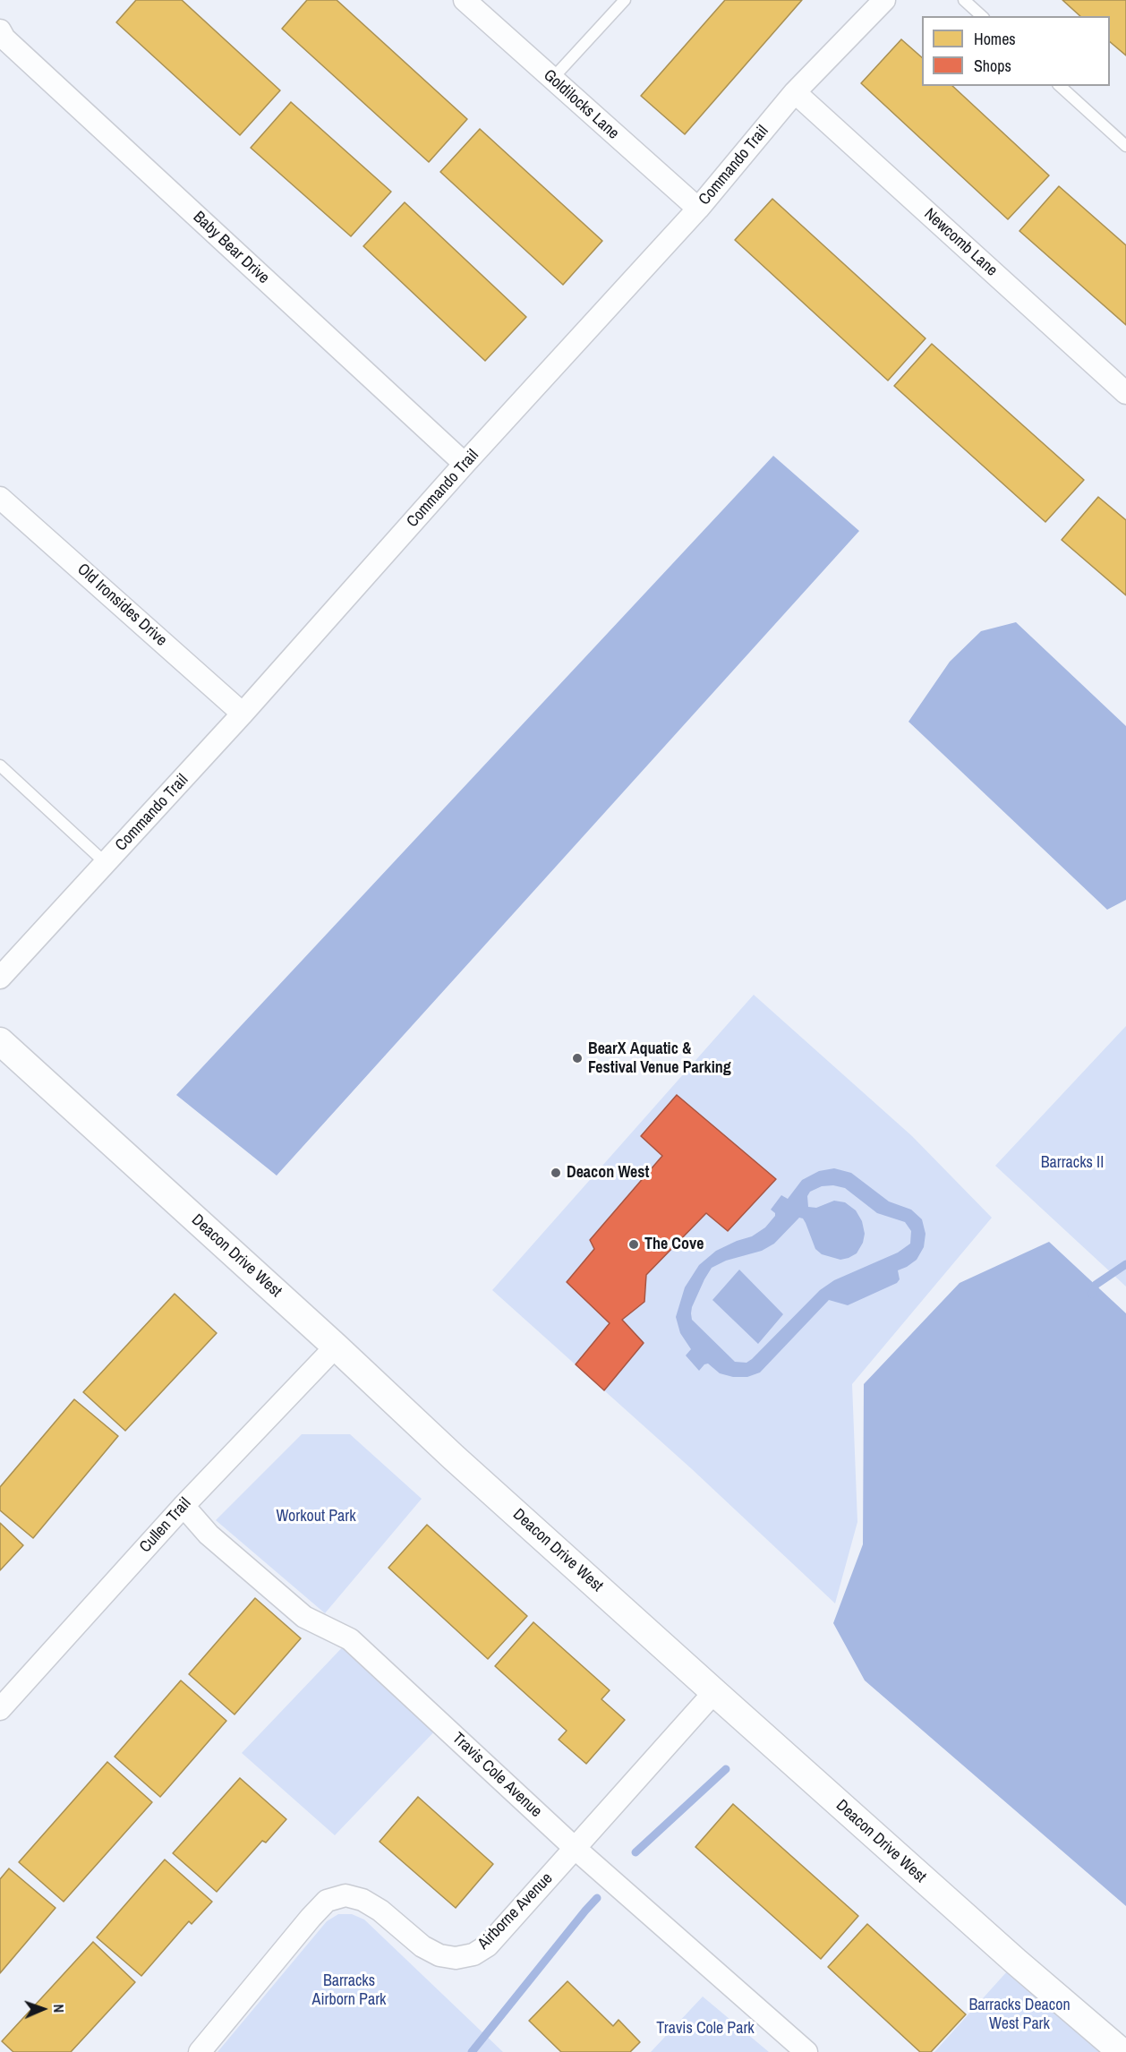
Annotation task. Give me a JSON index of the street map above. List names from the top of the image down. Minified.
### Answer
{"streets":{"street":["Goldilocks Lane","Commando Trail","Newcomb Lane","Baby Bear Drive","Old Ironsides Drive","Deacon Drive West","Cullen Trail","Travis Cole Avenue","Airborne Avenue"]},"crossings":[["Goldilocks Lane","Commando Trail"],["Commando Trail","Newcomb Lane"],["Commando Trail","Baby Bear Drive"],["Commando Trail","Old Ironsides Drive"],["Deacon Drive West","Cullen Trail"],["Deacon Drive West","Airborne Avenue"],["Cullen Trail","Travis Cole Avenue"],["Travis Cole Avenue","Airborne Avenue"]],"parks":["Barracks II","Workout Park","Barracks Airborn Park","Barracks Deacon West Park","Travis Cole Park"],"places":["BearX Aquatic & Festival Venue Parking","Deacon West","The Cove"],"legend":["Homes","Shops"],"north":"right"}
